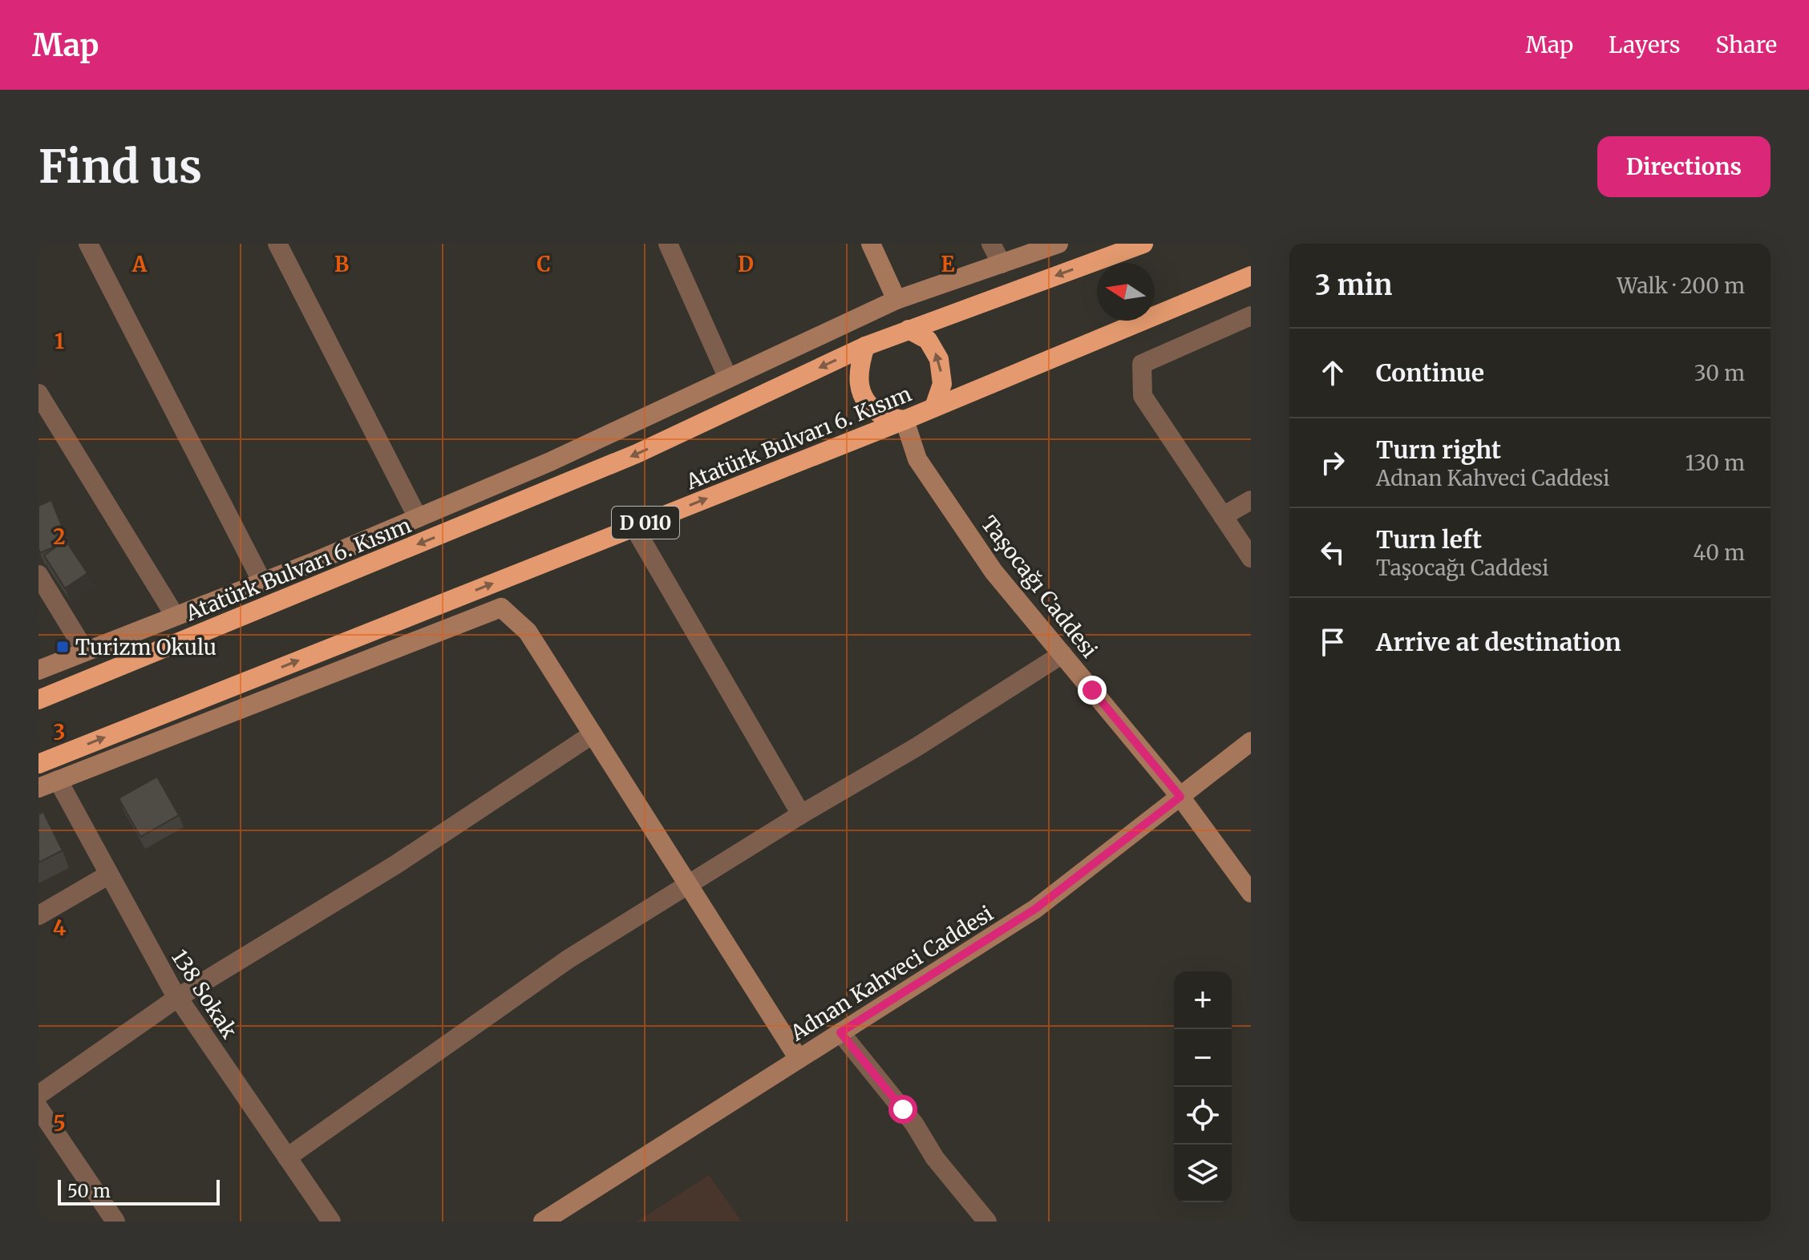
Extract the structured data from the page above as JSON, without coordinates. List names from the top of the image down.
{
  "streets": {
    "highway": ["Atatürk Bulvarı 6. Kısım", "D 010"],
    "street": ["Taşocağı Caddesi", "Adnan Kahveci Caddesi", "138 Sokak"]
  },
  "crossings": [
    ["Atatürk Bulvarı 6. Kısım", "Taşocağı Caddesi"],
    ["Taşocağı Caddesi", "Adnan Kahveci Caddesi"]
  ],
  "places": {
    "transit": ["Turizm Okulu"]
  },
  "scale_bar": "50 m",
  "north": "left",
  "page": {
    "header": "Map",
    "nav": ["Map", "Layers", "Share"],
    "buttons": "Directions",
    "title": "Find us",
    "heading": ["3 min", "Walk · 200 m"],
    "list": [
      ["Continue", "30 m"],
      ["Turn right", "Adnan Kahveci Caddesi", "130 m"],
      ["Turn left", "Taşocağı Caddesi", "40 m"],
      "Arrive at destination"
    ],
    "map_buttons": ["+", "−"],
    "scale": "50 m"
  },
  "grid": {
    "columns": [
      "A",
      "B",
      "C",
      "D",
      "E"
    ],
    "rows": [
      "1",
      "2",
      "3",
      "4",
      "5"
    ]
  }
}
